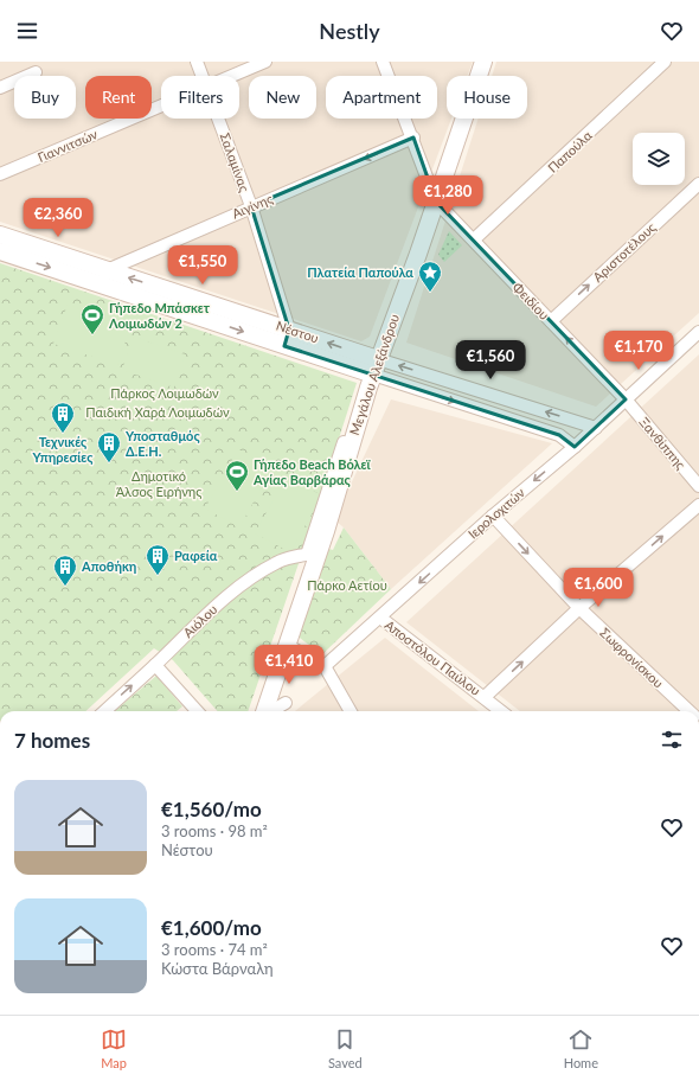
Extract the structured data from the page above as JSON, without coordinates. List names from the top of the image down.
{
  "streets": {
    "street": [
      "Γιαννιτσών",
      "Παπούλα",
      "Σαλαμίνας",
      "Αιγίνης",
      "Αριστοτέλους",
      "Φειδίου",
      "Νέστου",
      "Μεγάλου Αλεξάνδρου",
      "Ξανθίππης",
      "Ιερολοχιτών",
      "Αιόλου",
      "Αποστόλου Παύλου",
      "Σωφρονίσκου"
    ]
  },
  "crossings": [
    ["Παπούλα", "Φειδίου"],
    ["Σαλαμίνας", "Αιγίνης"],
    ["Σαλαμίνας", "Νέστου"],
    ["Αιγίνης", "Νέστου"],
    ["Αριστοτέλους", "Φειδίου"],
    ["Φειδίου", "Μεγάλου Αλεξάνδρου"],
    ["Φειδίου", "Ξανθίππης"],
    ["Φειδίου", "Ιερολοχιτών"],
    ["Νέστου", "Μεγάλου Αλεξάνδρου"],
    ["Νέστου", "Ιερολοχιτών"],
    ["Μεγάλου Αλεξάνδρου", "Αιόλου"],
    ["Ξανθίππης", "Ιερολοχιτών"],
    ["Ιερολοχιτών", "Αποστόλου Παύλου"],
    ["Ιερολοχιτών", "Σωφρονίσκου"]
  ],
  "one_way": [
    "Αιγίνης",
    "Αριστοτέλους",
    "Φειδίου",
    "Ιερολοχιτών",
    "Σωφρονίσκου"
  ],
  "parks": [
    "Πάρκος Λοιμωδών",
    "Παιδική Χαρά Λοιμωδών",
    "Δημοτικό Άλσος Ειρήνης",
    "Πάρκο Αετίου"
  ],
  "places": {
    "place": ["Πλατεία Παπούλα"],
    "sports": ["Γήπεδο Μπάσκετ Λοιμωδών 2", "Γήπεδο Beach Βόλεϊ Αγίας Βαρβάρας"],
    "building": [
      "Τεχνικές Υπηρεσίες",
      "Υποσταθμός Δ.Ε.Η.",
      "Ραφεία",
      "Αποθήκη"
    ]
  },
  "page": {
    "header": "Nestly",
    "chip": [
      "Buy",
      "Rent",
      "Filters",
      "New",
      "Apartment",
      "House"
    ],
    "price": [
      "€1,280",
      "€2,360",
      "€1,550",
      "€1,170",
      "€1,560",
      "€1,600",
      "€1,410"
    ],
    "heading": "7 homes",
    "list": [
      {
        "name": "€1,560/mo",
        "note": "3 rooms · 98 m² · Νέστου"
      },
      {
        "name": "€1,600/mo",
        "note": "3 rooms · 74 m² · Κώστα Βάρναλη"
      }
    ],
    "tabs": ["Map", "Saved", "Home"]
  }
}
